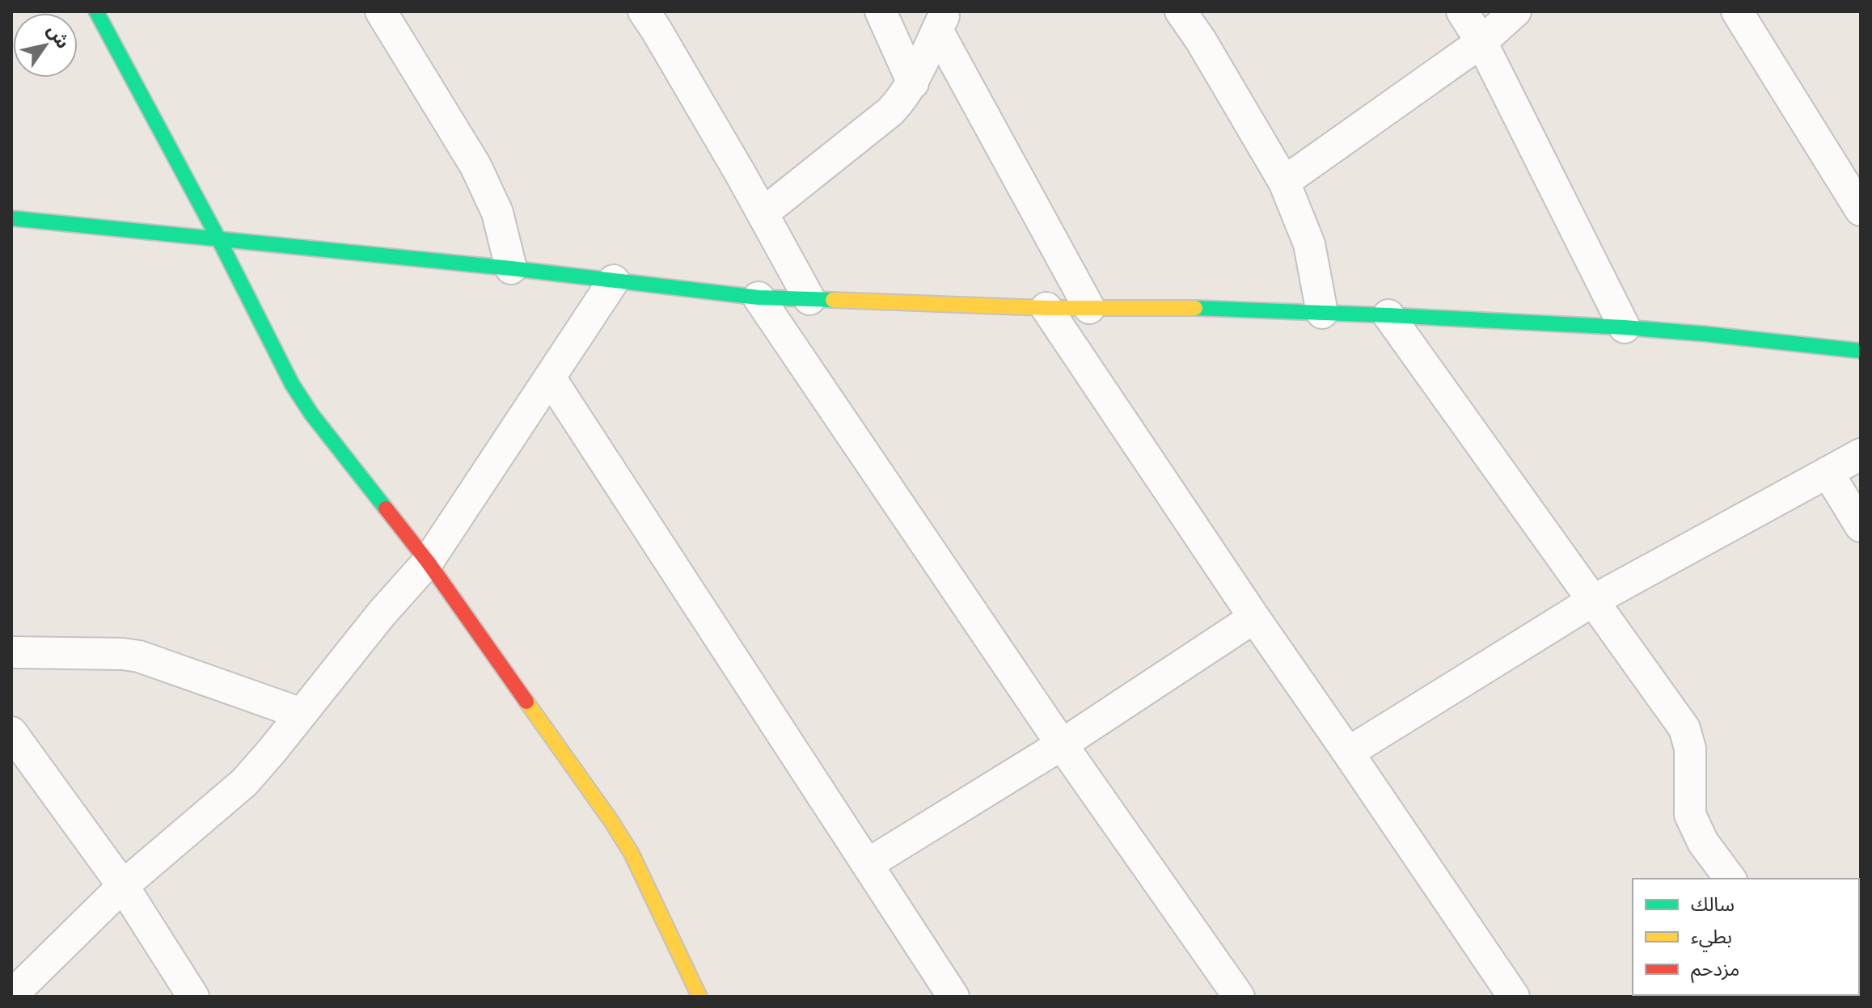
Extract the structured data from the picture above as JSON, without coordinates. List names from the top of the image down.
{
  "legend": ["سالك", "بطيء", "مزدحم"],
  "north": "top right"
}
